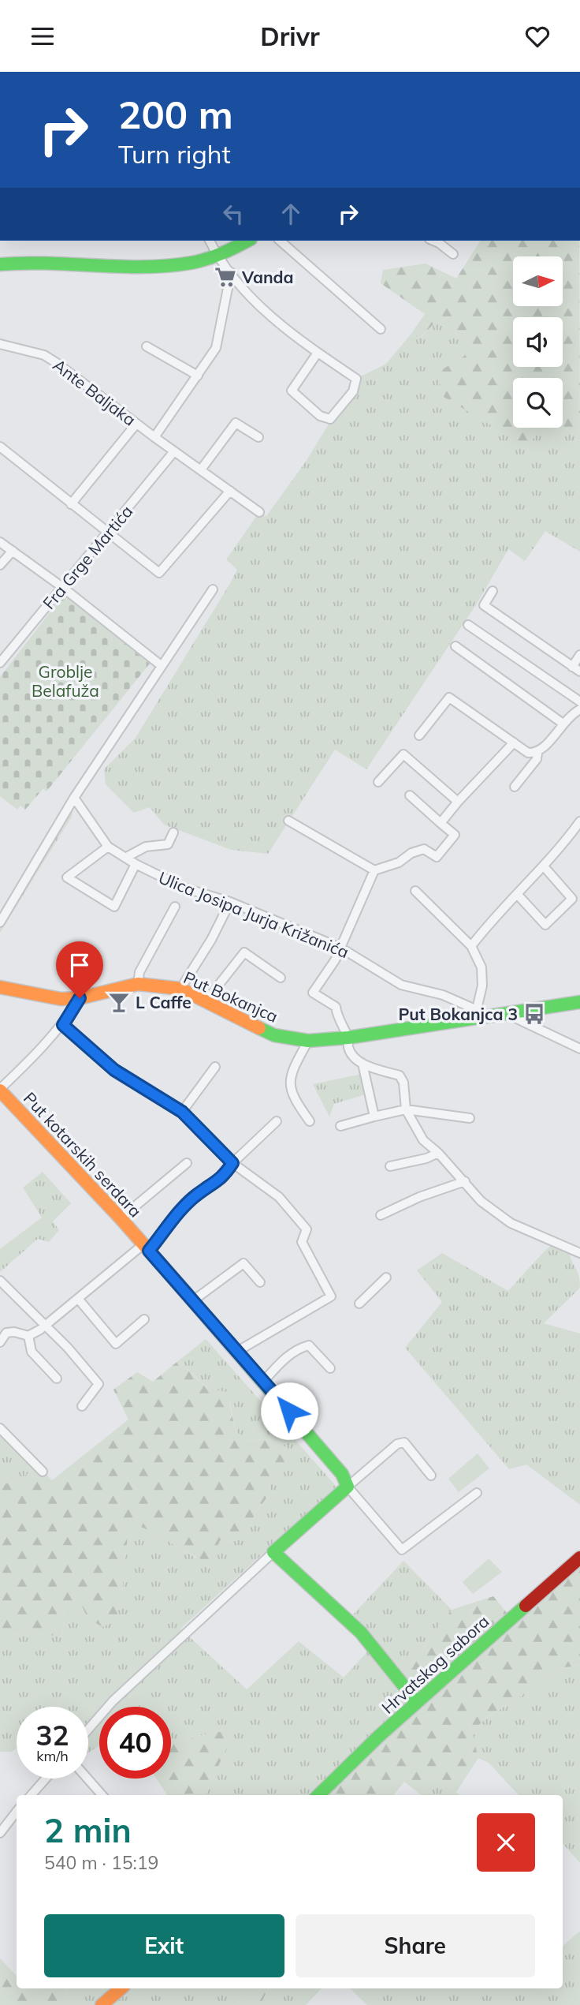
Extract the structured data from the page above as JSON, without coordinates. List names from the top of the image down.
{
  "streets": {
    "main road": ["Put Bokanjca", "Put kotarskih serdara", "Hrvatskog sabora"],
    "street": ["Ante Baljaka", "Fra Grge Martića", "Ulica Josipa Jurja Križanića"]
  },
  "crossings": [
    ["Ante Baljaka", "Fra Grge Martića"],
    ["Ulica Josipa Jurja Križanića", "Put Bokanjca"]
  ],
  "parks": ["Groblje Belafuža"],
  "places": {
    "supermarket": ["Vanda"],
    "bar": ["L Caffe"],
    "bus stop": ["Put Bokanjca 3"]
  },
  "north": "right",
  "page": {
    "header": "Drivr",
    "turn": ["200 m", "Turn right"],
    "speed": "32 km/h",
    "limit": "40",
    "heading": ["2 min", "540 m · 15:19"],
    "buttons": ["Exit", "Share"]
  }
}
